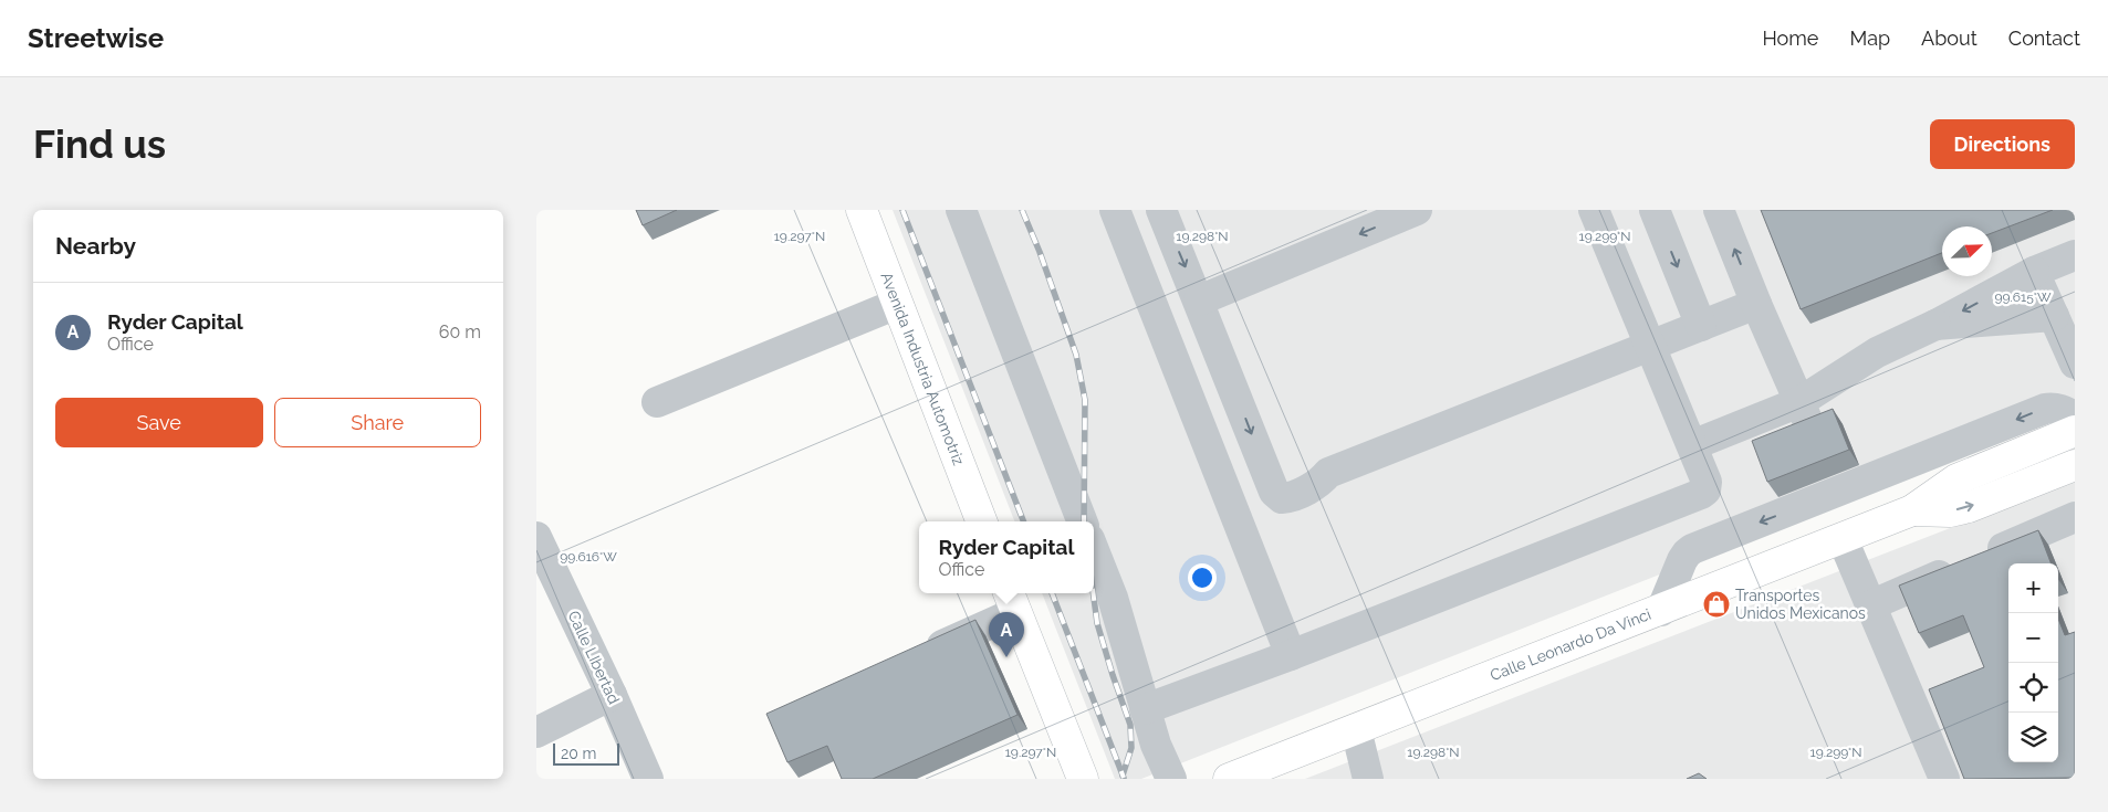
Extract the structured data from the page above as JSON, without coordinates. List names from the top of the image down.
{
  "streets": {
    "main road": ["Avenida Industria Automotriz", "Calle Leonardo Da Vinci"],
    "street": ["Calle LIbertad"]
  },
  "places": {
    "shop": ["Transportes Unidos Mexicanos"]
  },
  "scale_bar": "20 m",
  "north": "top right",
  "page": {
    "header": "Streetwise",
    "nav": [
      "Home",
      "Map",
      "About",
      "Contact"
    ],
    "buttons": [
      "Directions",
      ["Save", "Share"]
    ],
    "title": "Find us",
    "heading": "Nearby",
    "list": [
      {
        "mark": "A",
        "name": "Ryder Capital",
        "note": "Office",
        "value": "60 m"
      }
    ],
    "popup": ["Ryder Capital", "Office"],
    "map_buttons": ["+", "−"],
    "pins": "A",
    "scale": "20 m"
  },
  "coordinates": [
    "19.297°N",
    "19.298°N",
    "19.299°N",
    "99.615°W",
    "99.616°W"
  ]
}
